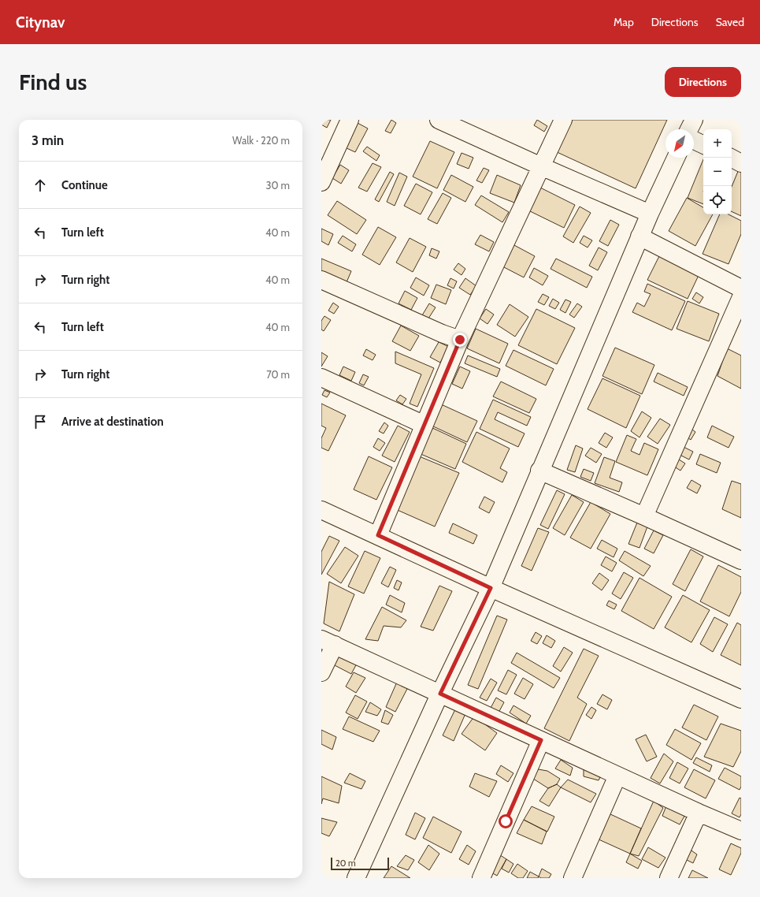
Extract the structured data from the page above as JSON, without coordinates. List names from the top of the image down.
{
  "scale_bar": "20 m",
  "north": "bottom left",
  "page": {
    "header": "Citynav",
    "nav": ["Map", "Directions", "Saved"],
    "buttons": "Directions",
    "title": "Find us",
    "heading": ["3 min", "Walk · 220 m"],
    "map_buttons": ["+", "−"],
    "list": [
      ["Continue", "30 m"],
      ["Turn left", "40 m"],
      ["Turn right", "40 m"],
      ["Turn left", "40 m"],
      ["Turn right", "70 m"],
      "Arrive at destination"
    ],
    "scale": "20 m"
  }
}
